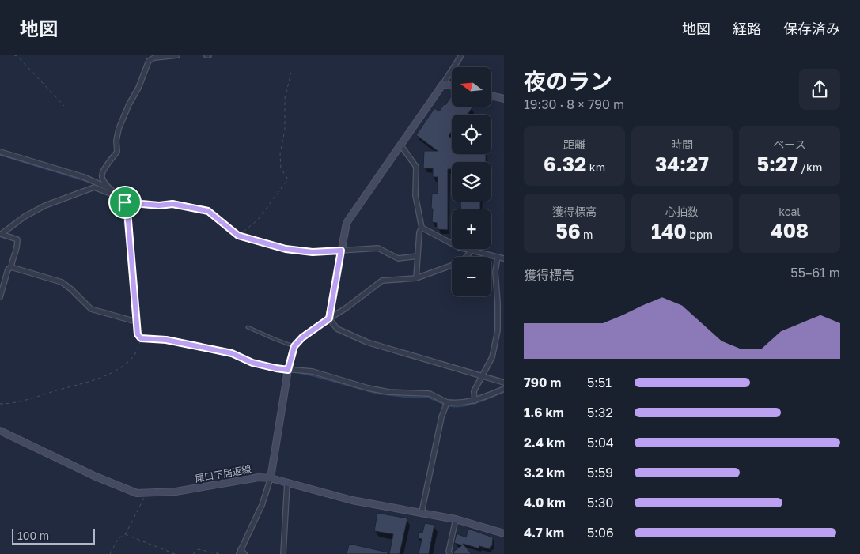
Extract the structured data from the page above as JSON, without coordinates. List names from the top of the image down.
{
  "streets": {
    "main road": ["犀口下居返線"]
  },
  "scale_bar": "100 m",
  "north": "left",
  "page": {
    "header": "地図",
    "nav": ["地図", "経路", "保存済み"],
    "heading": ["夜のラン", "19:30 · 8 × 790 m"],
    "map_buttons": ["+", "−"],
    "stats": [
      ["距離", "6.32 km"],
      ["時間", "34:27"],
      ["ペース", "5:27 /km"],
      ["獲得標高", "56 m"],
      ["心拍数", "140 bpm"],
      ["kcal", "408"]
    ],
    "chart": ["獲得標高", "55–61 m"],
    "list": [
      {
        "name": "790 m",
        "note": "5:51"
      },
      {
        "name": "1.6 km",
        "note": "5:32"
      },
      {
        "name": "2.4 km",
        "note": "5:04"
      },
      {
        "name": "3.2 km",
        "note": "5:59"
      },
      {
        "name": "4.0 km",
        "note": "5:30"
      },
      {
        "name": "4.7 km",
        "note": "5:06"
      }
    ],
    "scale": "100 m"
  }
}
